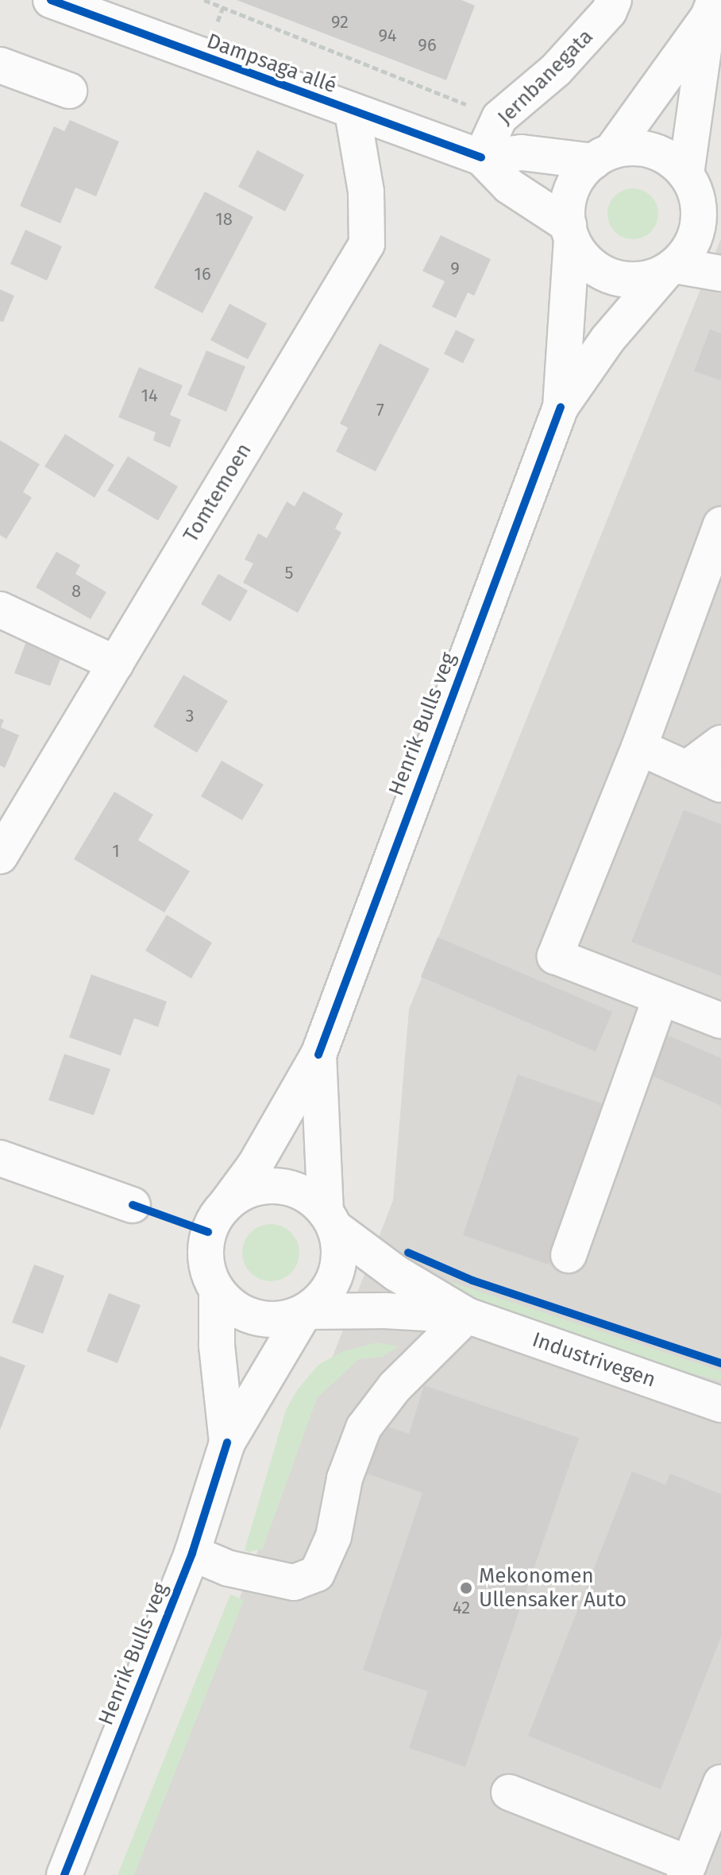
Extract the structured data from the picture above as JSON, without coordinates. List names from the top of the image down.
{
  "streets": {
    "street": [
      "Dampsaga allé",
      "Jernbanegata",
      "Tomtemoen",
      "Henrik Bulls veg",
      "Industrivegen"
    ]
  },
  "crossings": [
    ["Dampsaga allé", "Jernbanegata"],
    ["Dampsaga allé", "Tomtemoen"],
    ["Dampsaga allé", "Henrik Bulls veg"],
    ["Henrik Bulls veg", "Industrivegen"]
  ],
  "places": ["Mekonomen Ullensaker Auto"],
  "house_numbers": [
    "92",
    "94",
    "96",
    "18",
    "9",
    "16",
    "14",
    "7",
    "5",
    "8",
    "3",
    "1",
    "42"
  ]
}
